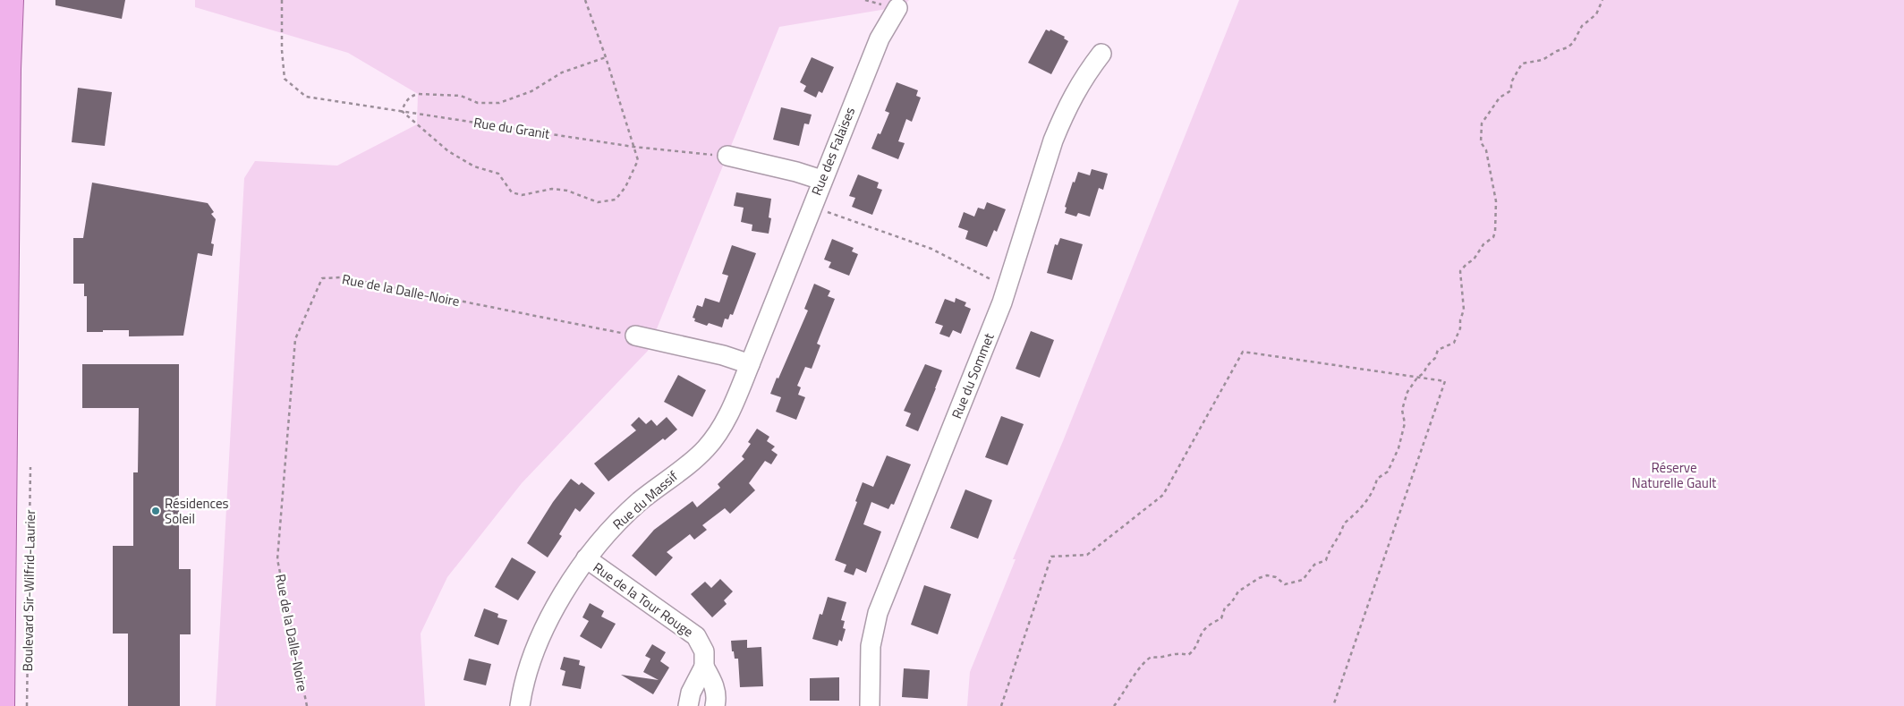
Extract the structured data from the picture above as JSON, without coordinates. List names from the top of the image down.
{
  "streets": {
    "main road": ["Boulevard Sir-Wilfrid-Laurier"],
    "street": [
      "Rue des Falaises",
      "Rue du Sommet",
      "Rue du Massif",
      "Rue de la Tour Rouge"
    ],
    "path": ["Rue du Granit", "Rue de la Dalle-Noire"]
  },
  "crossings": [
    ["Rue des Falaises", "Rue du Massif"],
    ["Rue du Massif", "Rue de la Tour Rouge"]
  ],
  "parks": ["Réserve Naturelle Gault"],
  "places": ["Résidences Soleil"]
}
